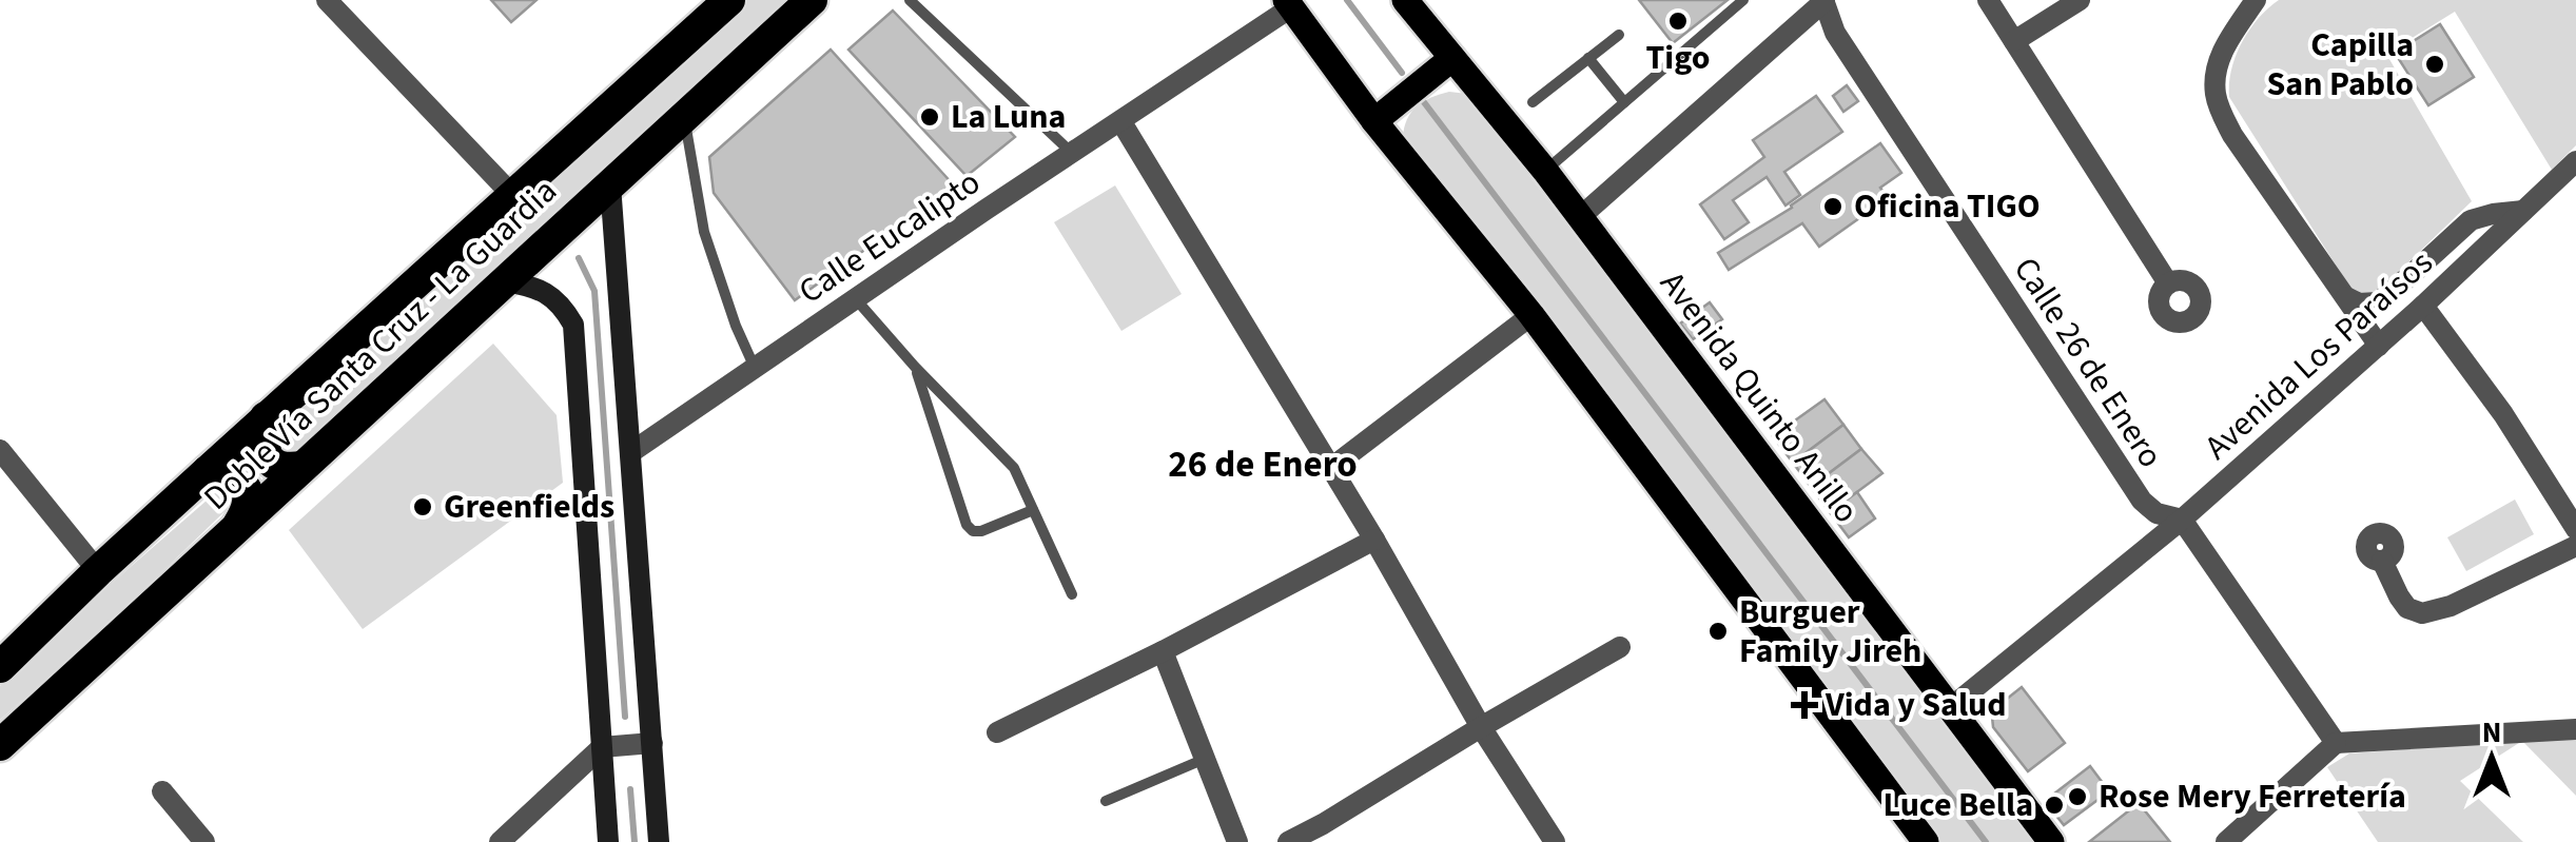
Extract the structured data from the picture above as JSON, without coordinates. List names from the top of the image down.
{
  "streets": {
    "highway": ["Doble Vía Santa Cruz - La Guardia"],
    "main road": ["Avenida Quinto Anillo"],
    "street": ["Calle Eucalipto", "Avenida Los Paraísos", "Calle 26 de Enero"]
  },
  "crossings": [
    ["Avenida Los Paraísos", "Calle 26 de Enero"],
    ["Avenida Los Paraísos", "Avenida Quinto Anillo"]
  ],
  "districts": ["26 de Enero"],
  "places": {
    "other": [
      "Tigo",
      "Capilla San Pablo",
      "La Luna",
      "Oficina TIGO",
      "Greenfields",
      "Burguer Family Jireh",
      "Rose Mery Ferretería",
      "Luce Bella"
    ],
    "health": ["Vida y Salud"]
  },
  "north": "top"
}
